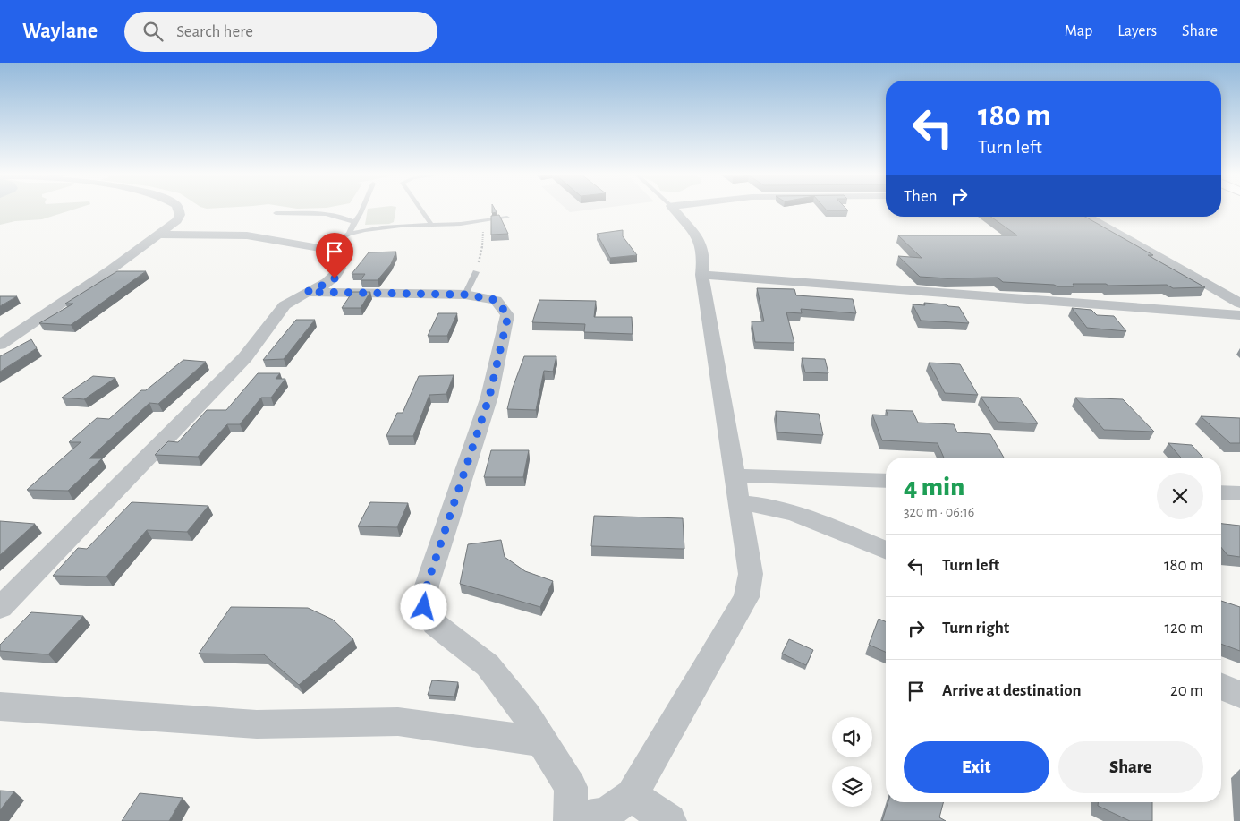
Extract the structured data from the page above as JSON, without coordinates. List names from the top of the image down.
{
  "page": {
    "header": "Waylane",
    "search": "Search here",
    "nav": ["Map", "Layers", "Share"],
    "turn": ["180 m", "Turn left"],
    "then": "Then",
    "heading": ["4 min", "320 m · 06:16"],
    "list": [
      {
        "name": "Turn left",
        "value": "180 m"
      },
      {
        "name": "Turn right",
        "value": "120 m"
      },
      {
        "name": "Arrive at destination",
        "value": "20 m"
      }
    ],
    "buttons": ["Exit", "Share"]
  }
}
